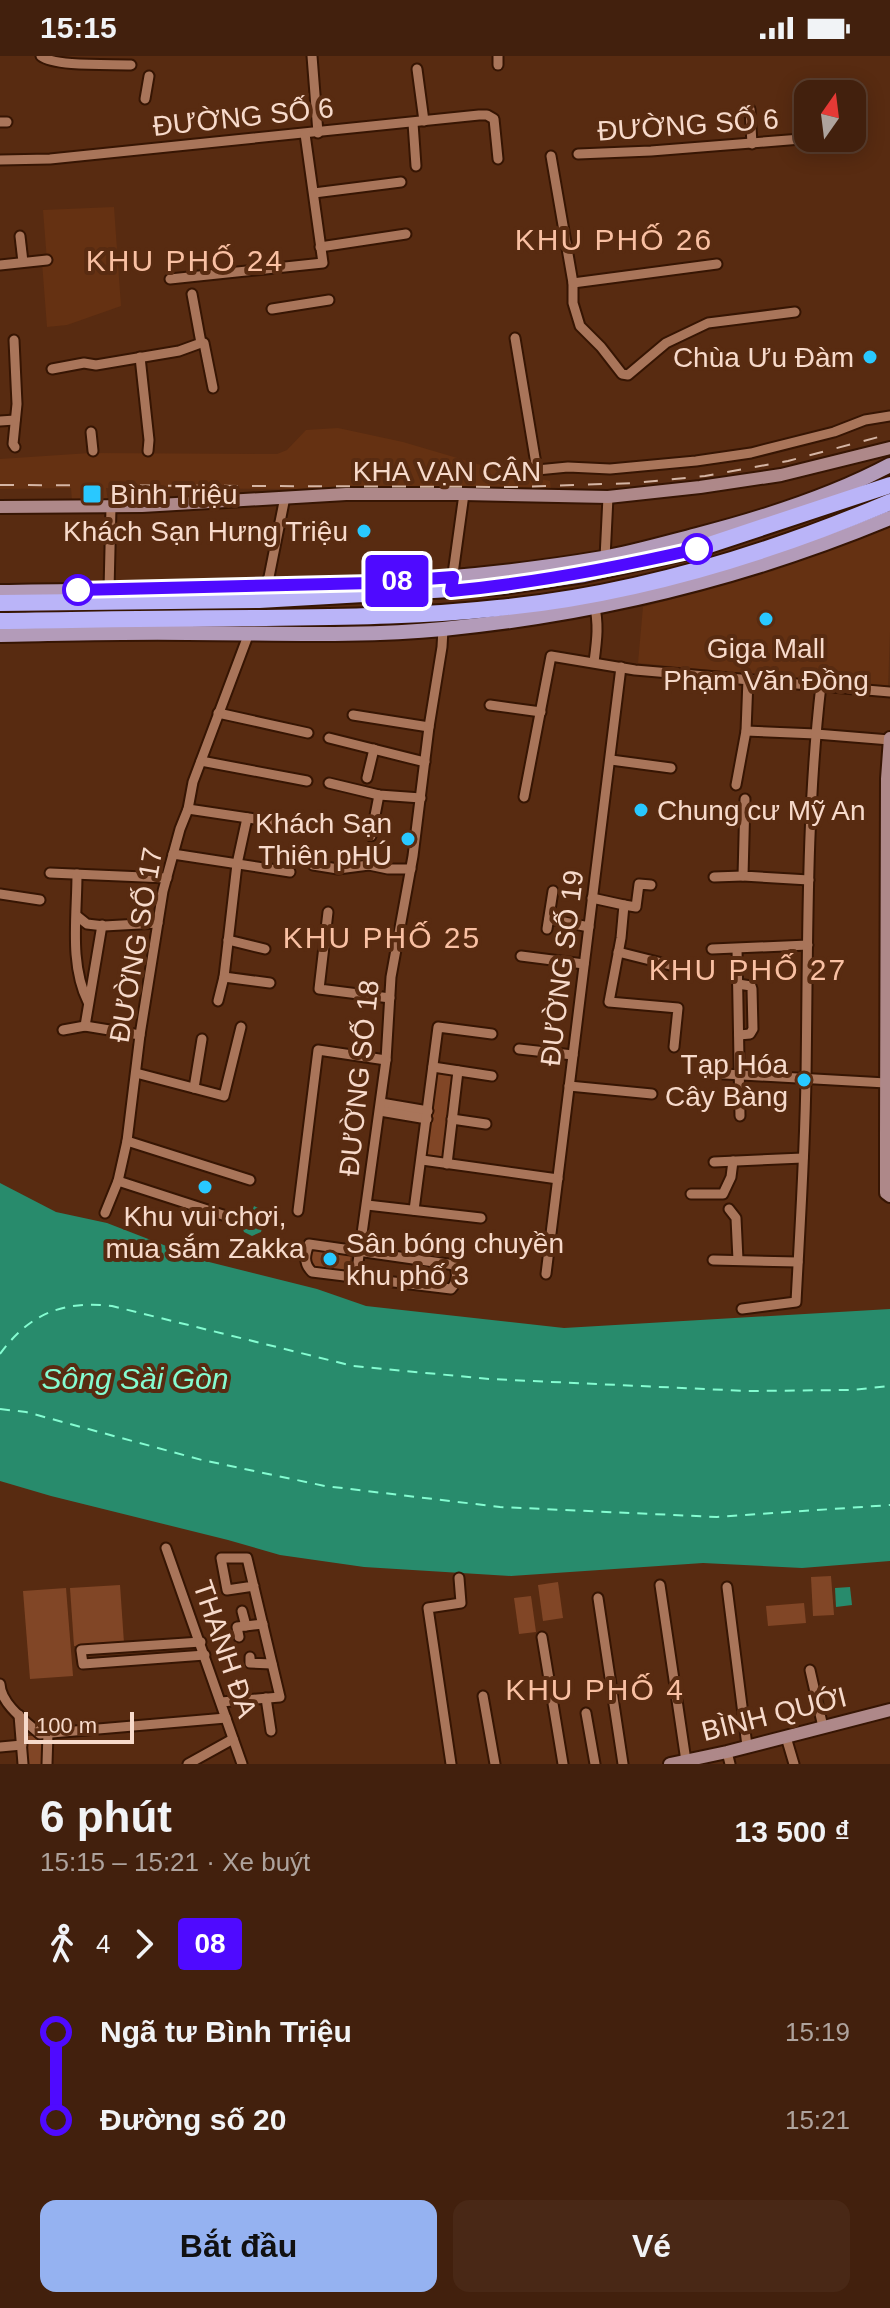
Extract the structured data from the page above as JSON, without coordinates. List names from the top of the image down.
{
  "streets": {
    "street": [
      "ĐƯỜNG SỐ 6",
      "KHA VẠN CÂN",
      "ĐƯỜNG SỐ 17",
      "ĐƯỜNG SỐ 19",
      "ĐƯỜNG SỐ 18",
      "THANH ĐA",
      "BÌNH QUỚI"
    ]
  },
  "districts": [
    "KHU PHỐ 26",
    "KHU PHỐ 24",
    "KHU PHỐ 25",
    "KHU PHỐ 27",
    "KHU PHỐ 4"
  ],
  "water": ["Sông Sài Gòn"],
  "places": {
    "other": [
      "Chùa Ưu Đàm",
      "Khách Sạn Hưng Triệu",
      "Giga Mall Phạm Văn Đồng",
      "Chung cư Mỹ An",
      "Khách Sạn Thiên pHÚ",
      "Tạp Hóa Cây Bàng",
      "Khu vui chơi, mua sắm Zakka",
      "Sân bóng chuyền khu phố 3"
    ],
    "transit": ["Bình Triệu"]
  },
  "lines": ["bus line 08"],
  "scale_bar": "100 m",
  "north": "top",
  "page": {
    "status": "15:15",
    "on_map": "08",
    "scale": "100 m",
    "heading": ["6 phút", "15:15 – 15:21 · Xe buýt", "13 500 ₫"],
    "legs": ["4", "08"],
    "list": [
      {
        "name": "Ngã tư Bình Triệu",
        "value": "15:19"
      },
      {
        "name": "Đường số 20",
        "value": "15:21"
      }
    ],
    "buttons": ["Bắt đầu", "Vé"]
  }
}
